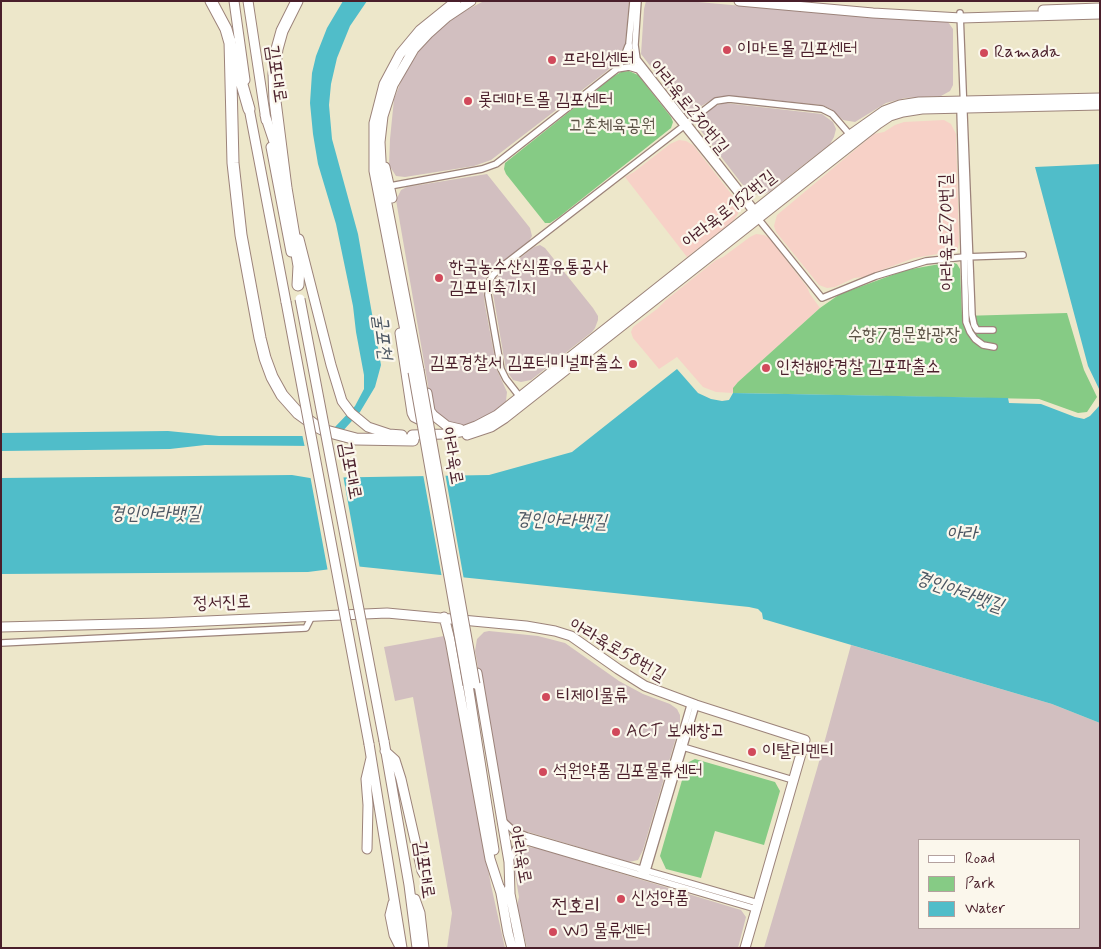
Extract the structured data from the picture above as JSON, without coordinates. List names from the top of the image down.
{
  "streets": {
    "street": [
      "김포대로",
      "아라육로230번길",
      "아라육로152번길",
      "아라육로270번길",
      "아라육로",
      "정서진로",
      "아라육로58번길"
    ]
  },
  "crossings": [
    ["아라육로230번길", "아라육로152번길"],
    ["아라육로230번길", "아라육로270번길"],
    ["아라육로152번길", "아라육로270번길"],
    ["정서진로", "아라육로58번길"]
  ],
  "districts": ["전호리"],
  "water": ["굴포천", "경인아라뱃길", "아라"],
  "parks": ["고촌체육공원", "수향7경문화광장"],
  "places": [
    "이마트몰 김포센터",
    "Ramada",
    "프라임센터",
    "롯데마트몰 김포센터",
    "한국농수산식품유통공사 김포비축기지",
    "김포경찰서 김포터미널파출소",
    "인천해양경찰 김포파출소",
    "티제이물류",
    "ACT 보세창고",
    "이탈리멘티",
    "석원약품 김포물류센터",
    "신성약품",
    "WJ 물류센터"
  ],
  "legend": ["Road", "Park", "Water"]
}
